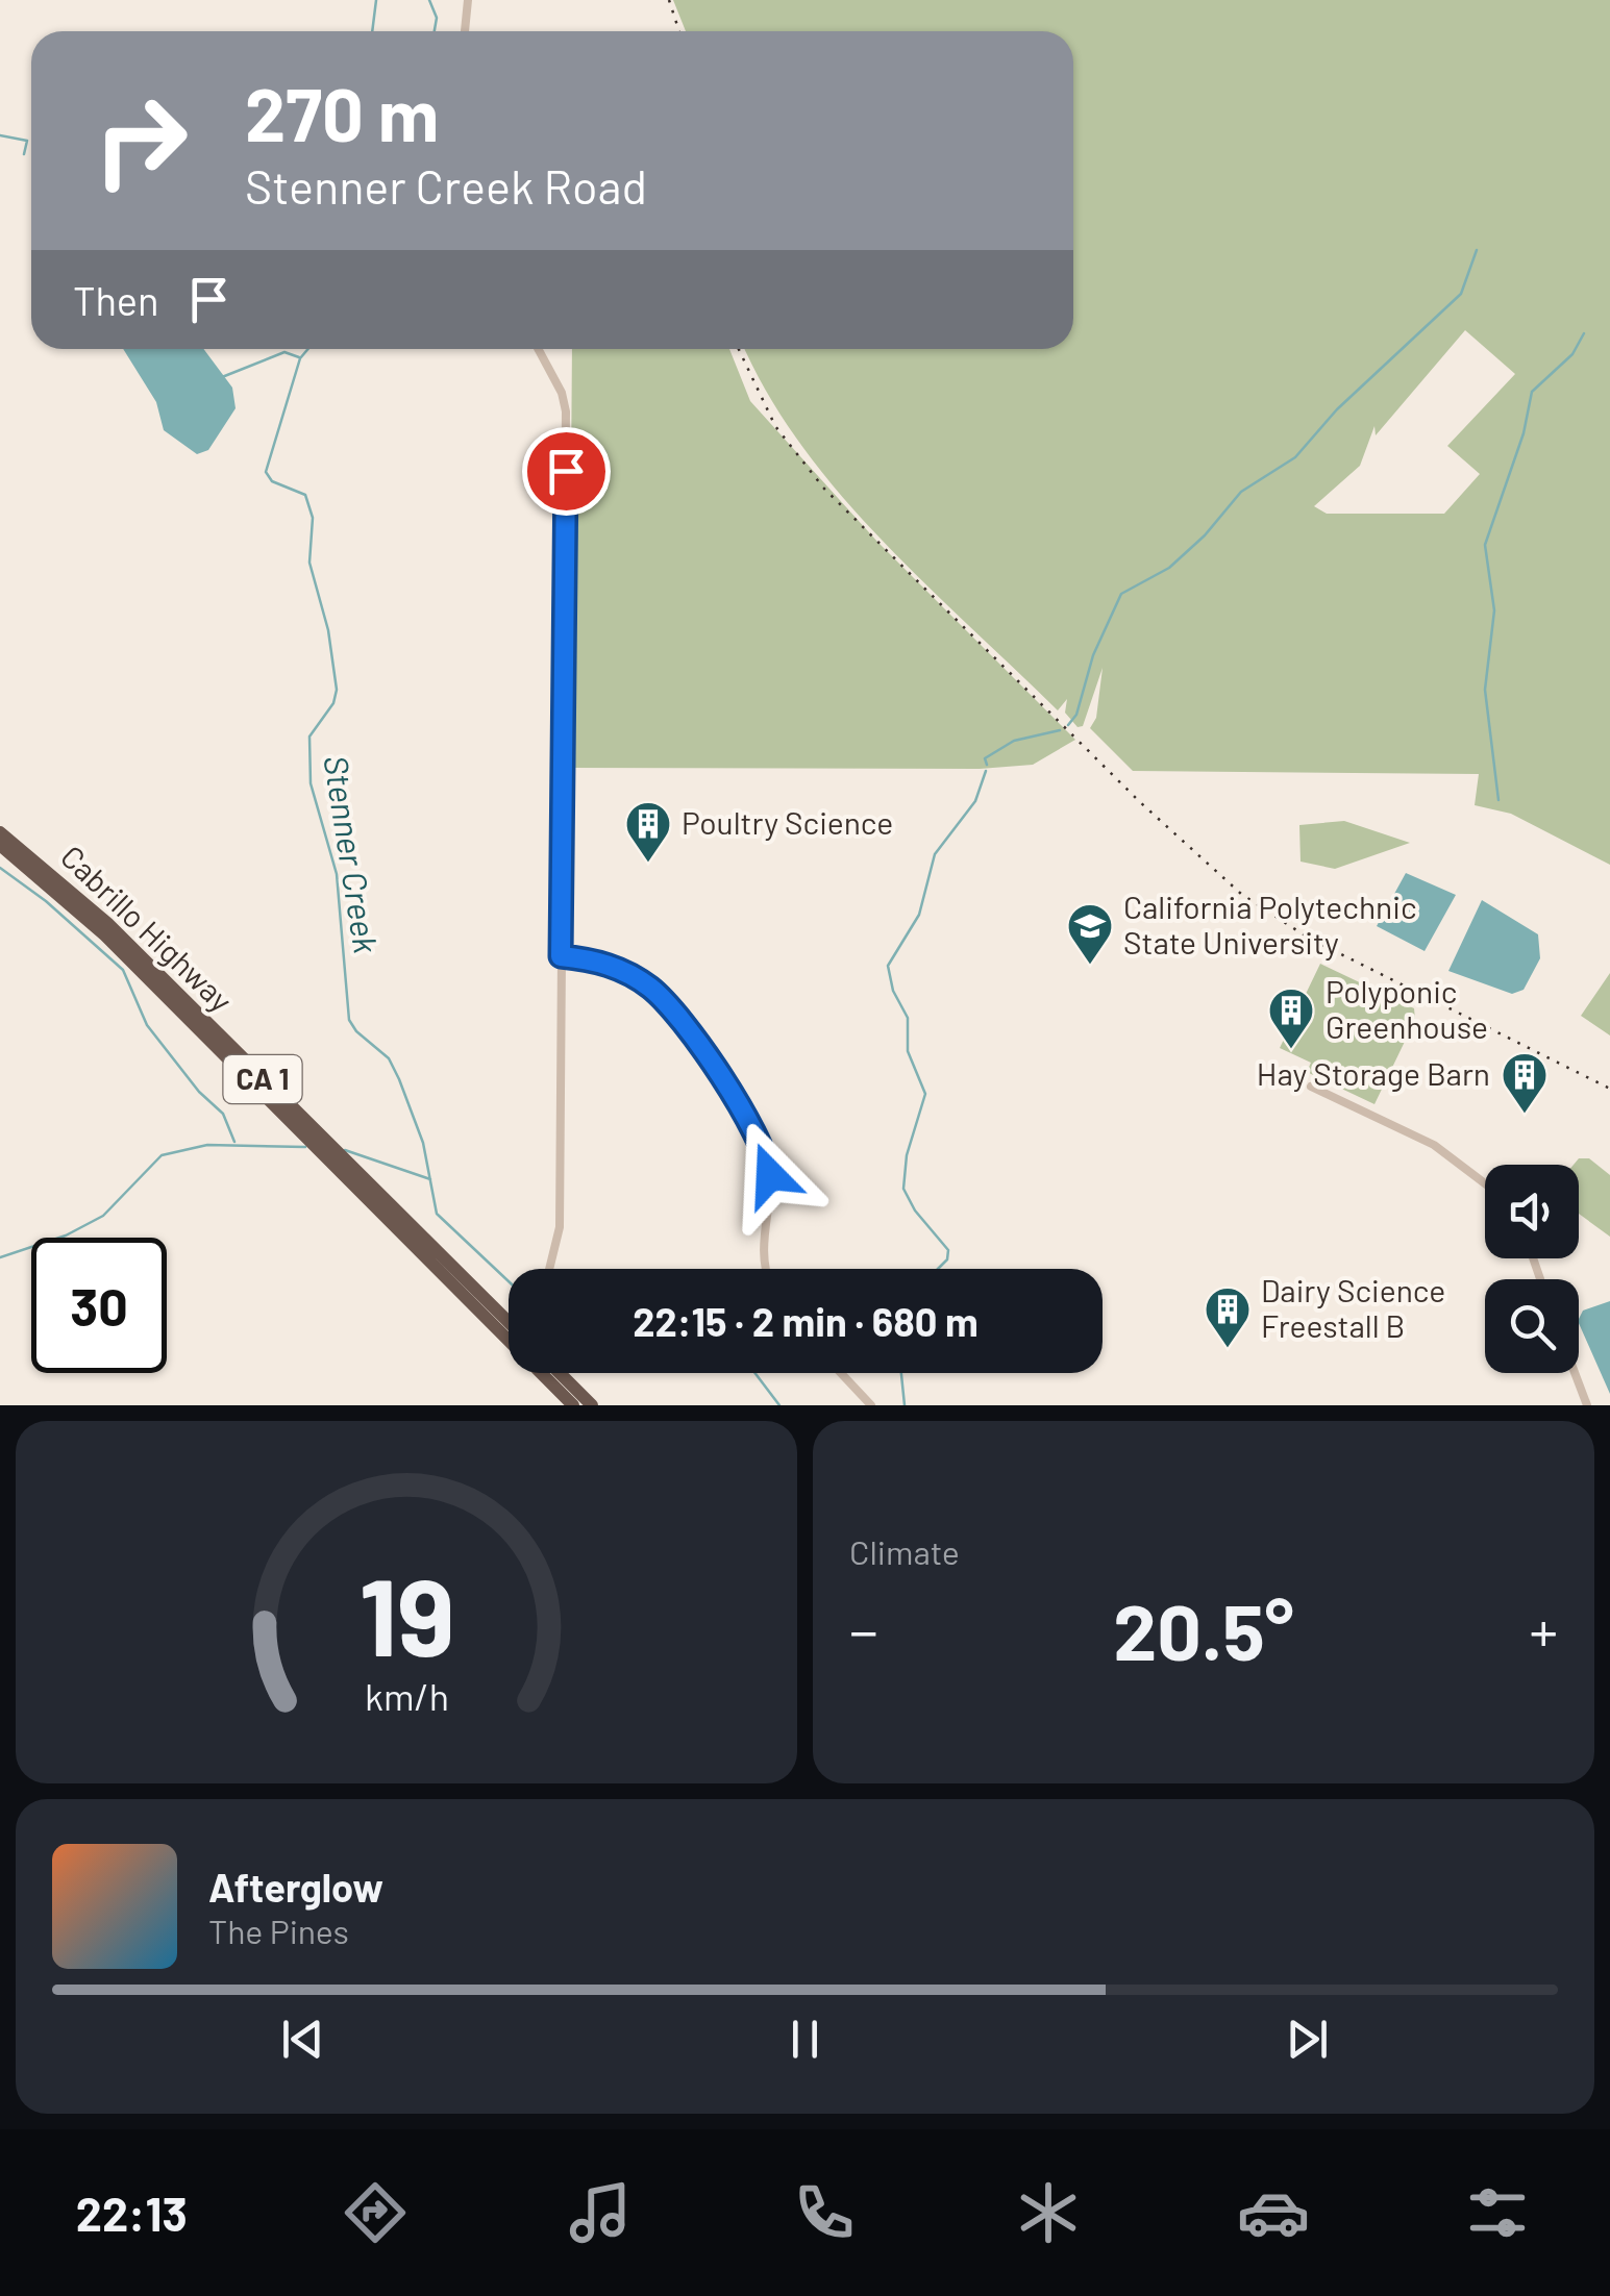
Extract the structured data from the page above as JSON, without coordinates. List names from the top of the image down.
{
  "streets": {
    "highway": ["Cabrillo Highway", "CA 1"]
  },
  "water": ["Stenner Creek"],
  "places": {
    "building": [
      "Poultry Science",
      "Polyponic Greenhouse",
      "Hay Storage Barn",
      "Dairy Science Freestall B"
    ],
    "school or university": ["California Polytechnic State University"]
  },
  "page": {
    "turn": ["270 m", "Stenner Creek Road"],
    "then": "Then",
    "limit": "30",
    "trip": "22:15 · 2 min · 680 m",
    "tile": "Climate",
    "heat": ["−", "20.5°", "+"],
    "song": ["Afterglow", "The Pines"],
    "tabs": "22:13",
    "gauge": ["19", "km/h"]
  }
}
